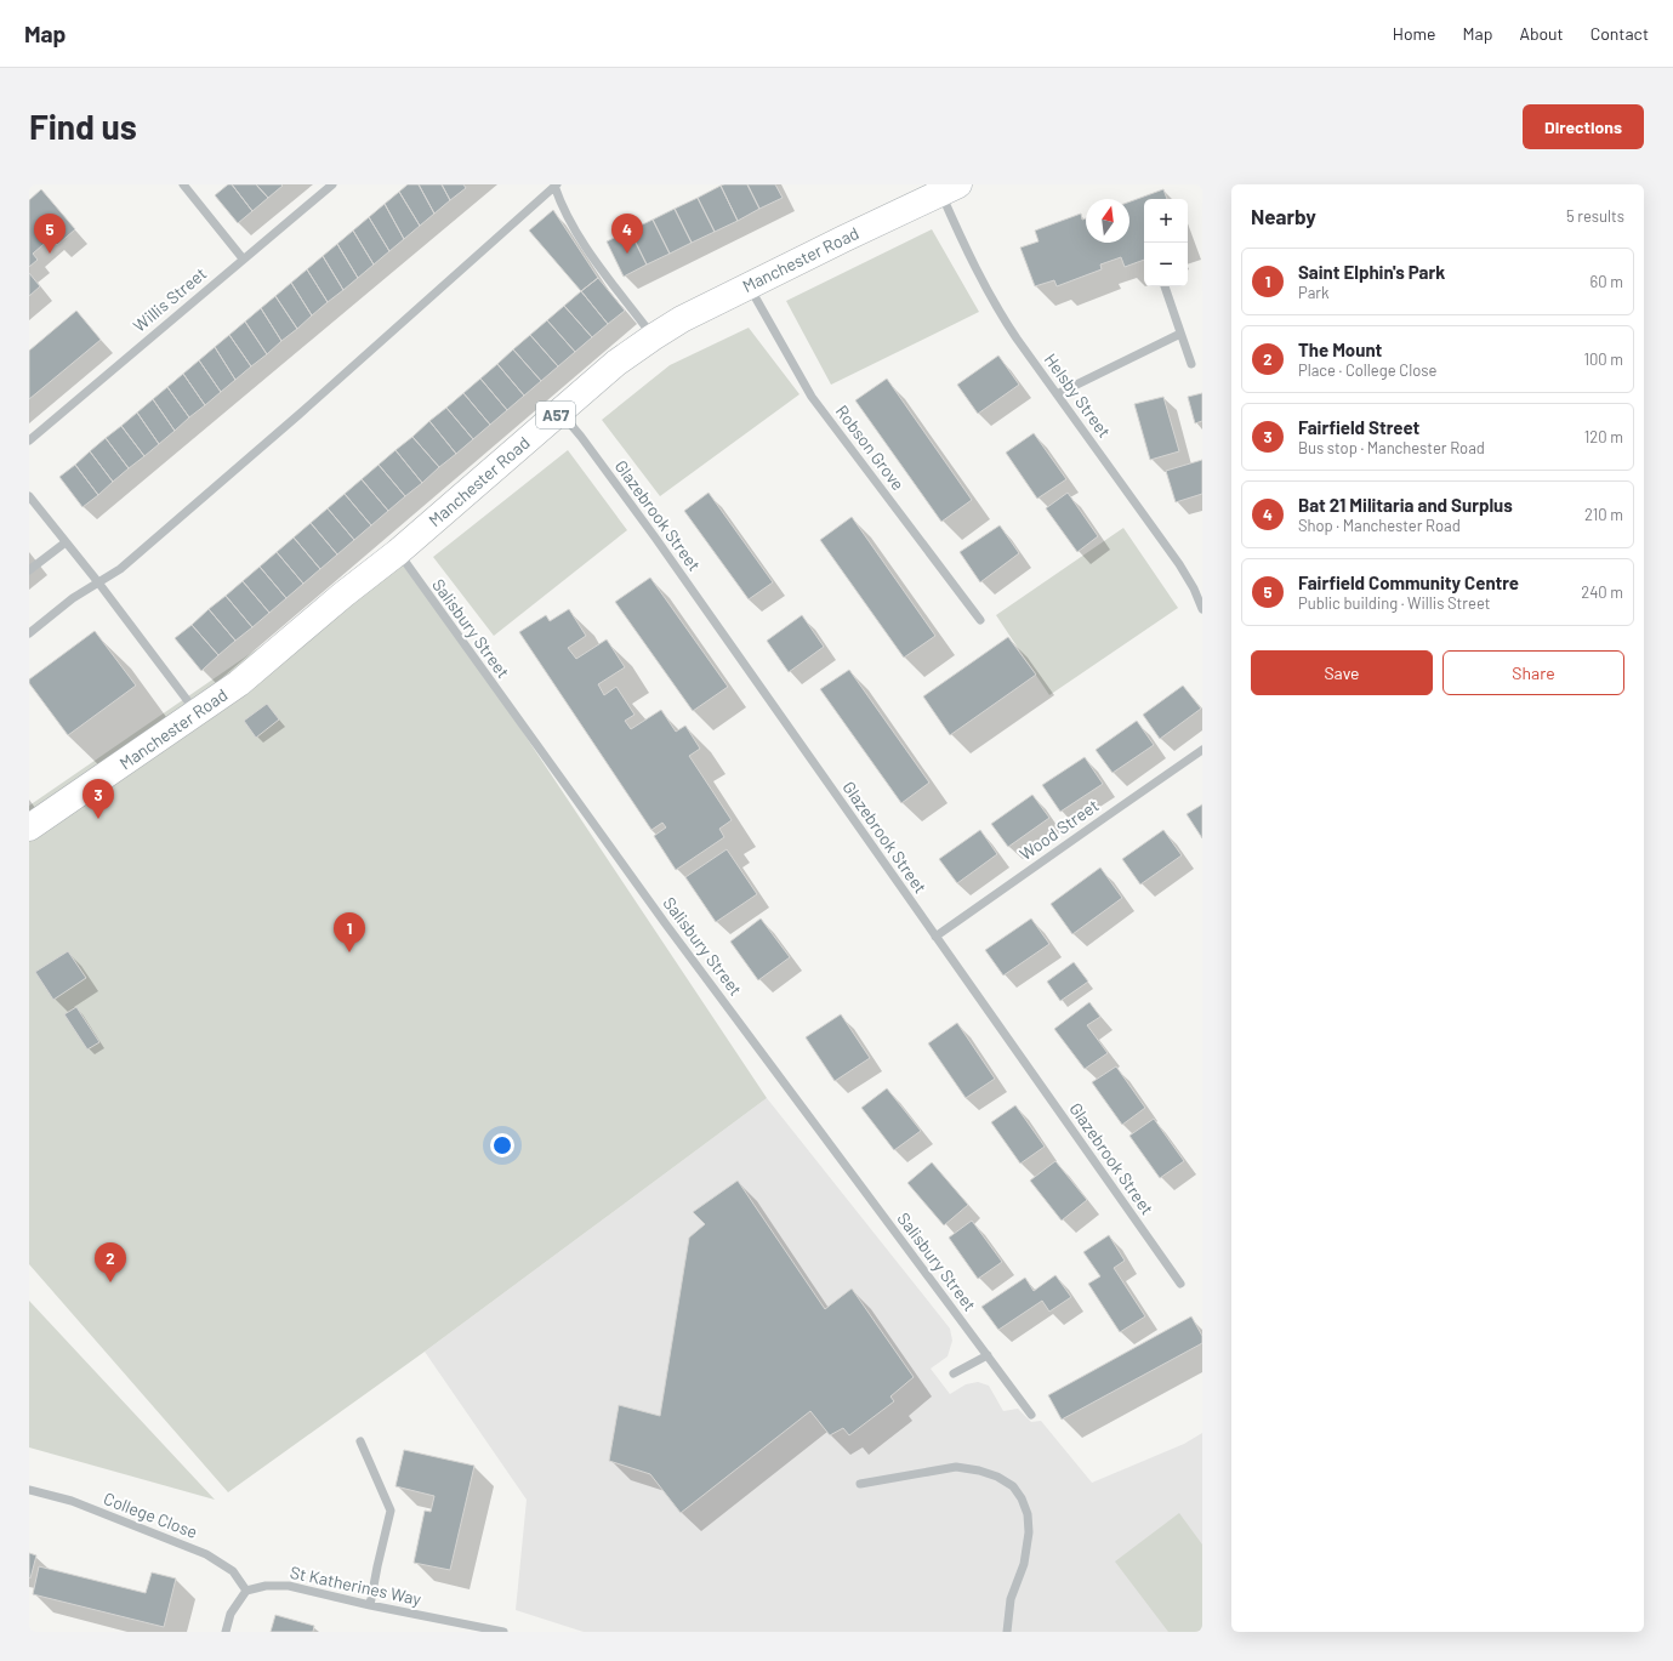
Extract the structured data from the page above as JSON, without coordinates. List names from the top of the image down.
{
  "streets": {
    "main road": ["Manchester Road", "A57"],
    "street": [
      "Willis Street",
      "Helsby Street",
      "Robson Grove",
      "Glazebrook Street",
      "Salisbury Street",
      "Wood Street",
      "College Close",
      "St Katherines Way"
    ]
  },
  "crossings": [
    ["Manchester Road", "Helsby Street"],
    ["Manchester Road", "Robson Grove"],
    ["Manchester Road", "Glazebrook Street"],
    ["Manchester Road", "Salisbury Street"],
    ["Glazebrook Street", "Wood Street"],
    ["College Close", "St Katherines Way"]
  ],
  "north": "top",
  "page": {
    "header": "Map",
    "nav": [
      "Home",
      "Map",
      "About",
      "Contact"
    ],
    "buttons": [
      "Directions",
      ["Save", "Share"]
    ],
    "title": "Find us",
    "heading": ["Nearby", "5 results"],
    "map_buttons": ["+", "−"],
    "pins": [
      "4",
      "5",
      "3",
      "1",
      "2"
    ],
    "list": [
      {
        "mark": "1",
        "name": "Saint Elphin's Park",
        "note": "Park",
        "value": "60 m"
      },
      {
        "mark": "2",
        "name": "The Mount",
        "note": "Place · College Close",
        "value": "100 m"
      },
      {
        "mark": "3",
        "name": "Fairfield Street",
        "note": "Bus stop · Manchester Road",
        "value": "120 m"
      },
      {
        "mark": "4",
        "name": "Bat 21 Militaria and Surplus",
        "note": "Shop · Manchester Road",
        "value": "210 m"
      },
      {
        "mark": "5",
        "name": "Fairfield Community Centre",
        "note": "Public building · Willis Street",
        "value": "240 m"
      }
    ]
  }
}
